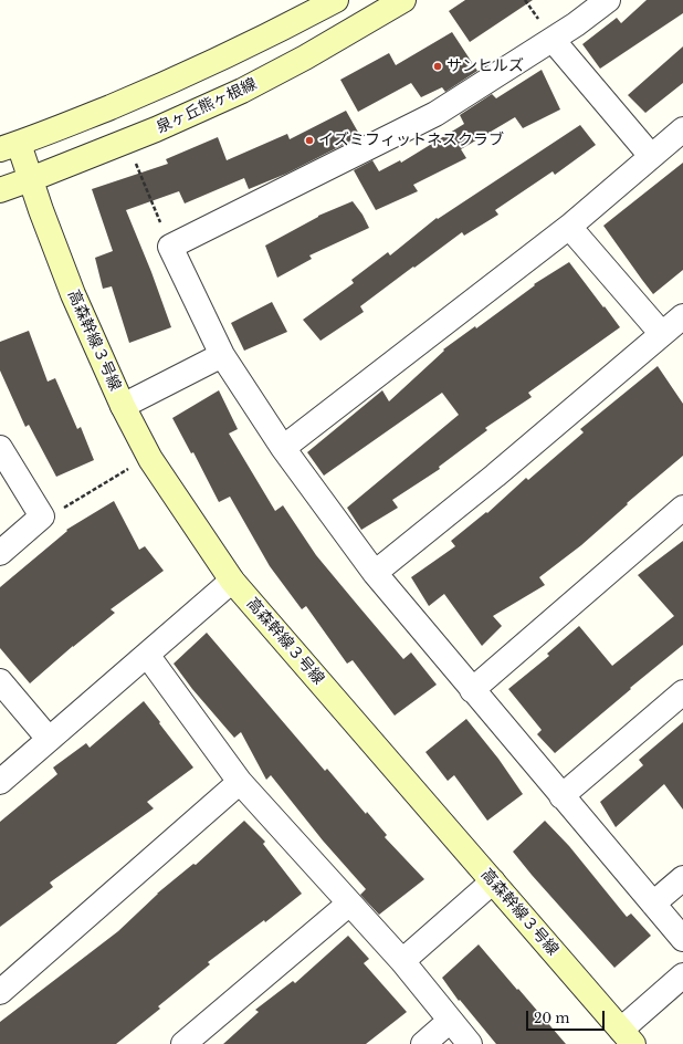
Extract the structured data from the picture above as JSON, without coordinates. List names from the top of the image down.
{
  "streets": {
    "street": ["泉ヶ丘熊ヶ根線", "高森幹線３号線"]
  },
  "crossings": [
    ["泉ヶ丘熊ヶ根線", "高森幹線３号線"]
  ],
  "places": ["サンヒルズ", "イズミフィットネスクラブ"],
  "scale_bar": "20 m"
}
